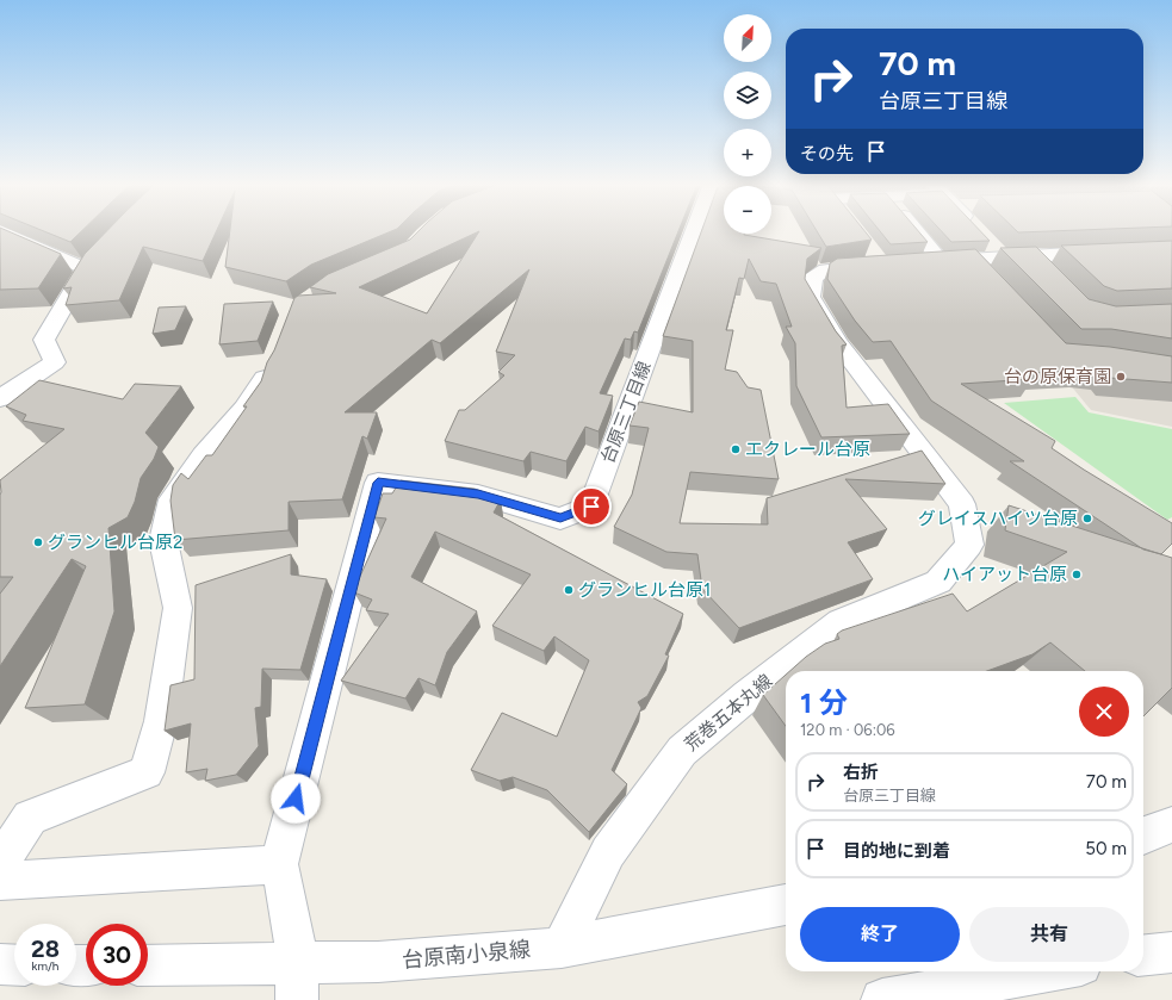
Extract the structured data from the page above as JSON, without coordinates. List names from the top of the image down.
{
  "streets": {
    "street": ["台原三丁目線", "荒巻五本丸線", "台原南小泉線"]
  },
  "crossings": [
    ["台原三丁目線", "台原南小泉線"],
    ["荒巻五本丸線", "台原南小泉線"]
  ],
  "places": [
    "台の原保育園",
    "エクレール台原",
    "グレイスハイツ台原",
    "グランヒル台原2",
    "ハイアット台原",
    "グランヒル台原1"
  ],
  "north": "top right",
  "page": {
    "map_buttons": ["+", "−"],
    "turn": ["70 m", "台原三丁目線"],
    "then": "その先",
    "heading": ["1 分", "120 m · 06:06"],
    "list": [
      {
        "name": "右折",
        "note": "台原三丁目線",
        "value": "70 m"
      },
      {
        "name": "目的地に到着",
        "value": "50 m"
      }
    ],
    "buttons": ["終了", "共有"],
    "speed": "28 km/h",
    "limit": "30"
  }
}
